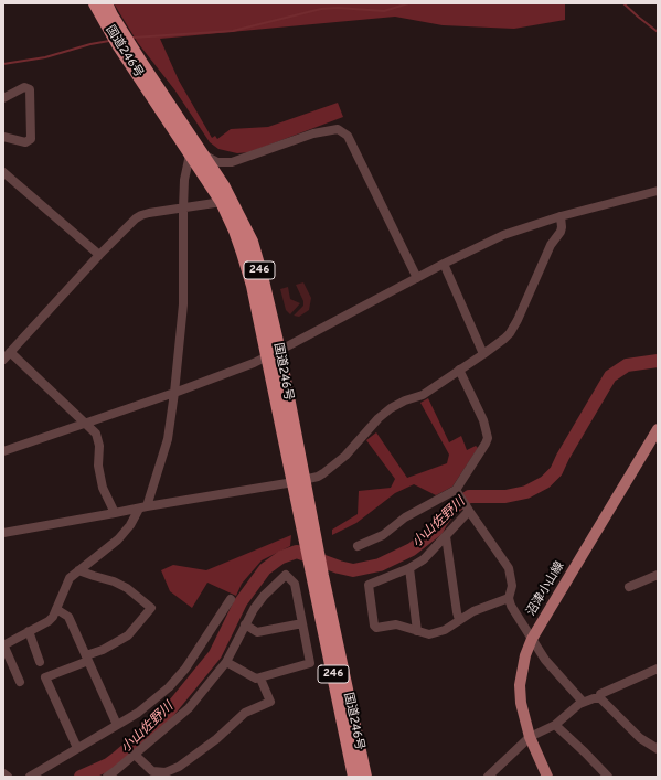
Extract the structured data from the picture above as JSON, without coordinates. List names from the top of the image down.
{
  "streets": {
    "highway": ["国道246号", "246"],
    "main road": ["沼津小山線"]
  },
  "water": ["小山佐野川"]
}
